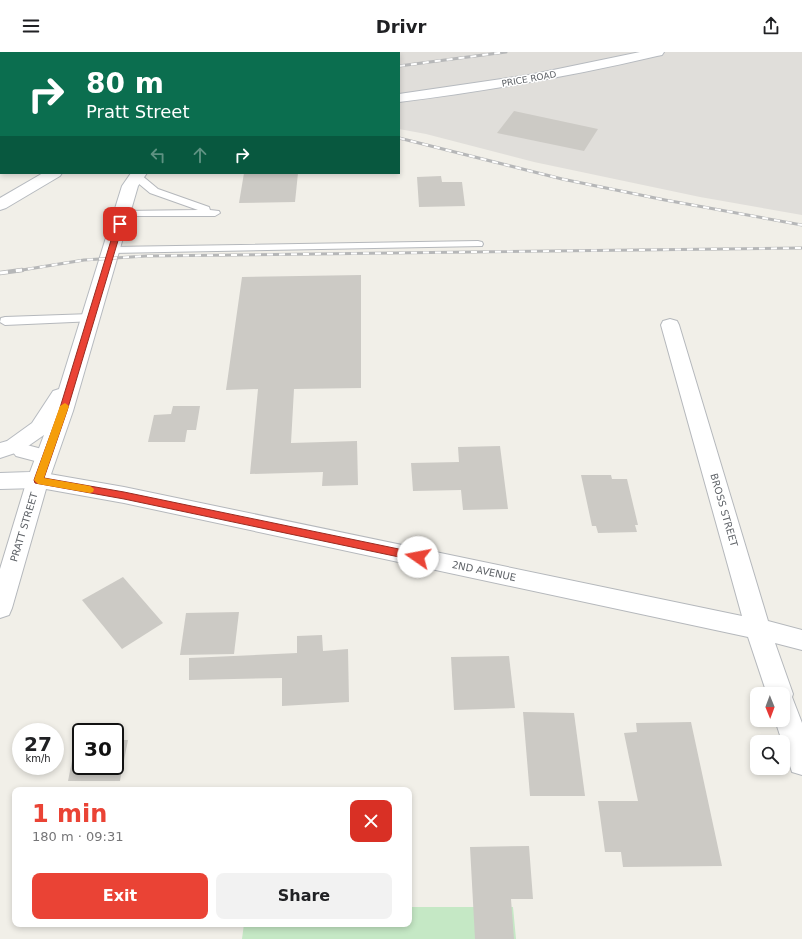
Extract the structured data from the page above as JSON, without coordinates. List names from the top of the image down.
{
  "streets": {
    "street": [
      "PRICE ROAD",
      "BROSS STREET",
      "PRATT STREET",
      "2ND AVENUE"
    ]
  },
  "crossings": [
    ["BROSS STREET", "2ND AVENUE"],
    ["PRATT STREET", "2ND AVENUE"]
  ],
  "north": "bottom",
  "page": {
    "header": "Drivr",
    "turn": ["80 m", "Pratt Street"],
    "speed": "27 km/h",
    "limit": "30",
    "heading": ["1 min", "180 m · 09:31"],
    "buttons": ["Exit", "Share"]
  }
}
